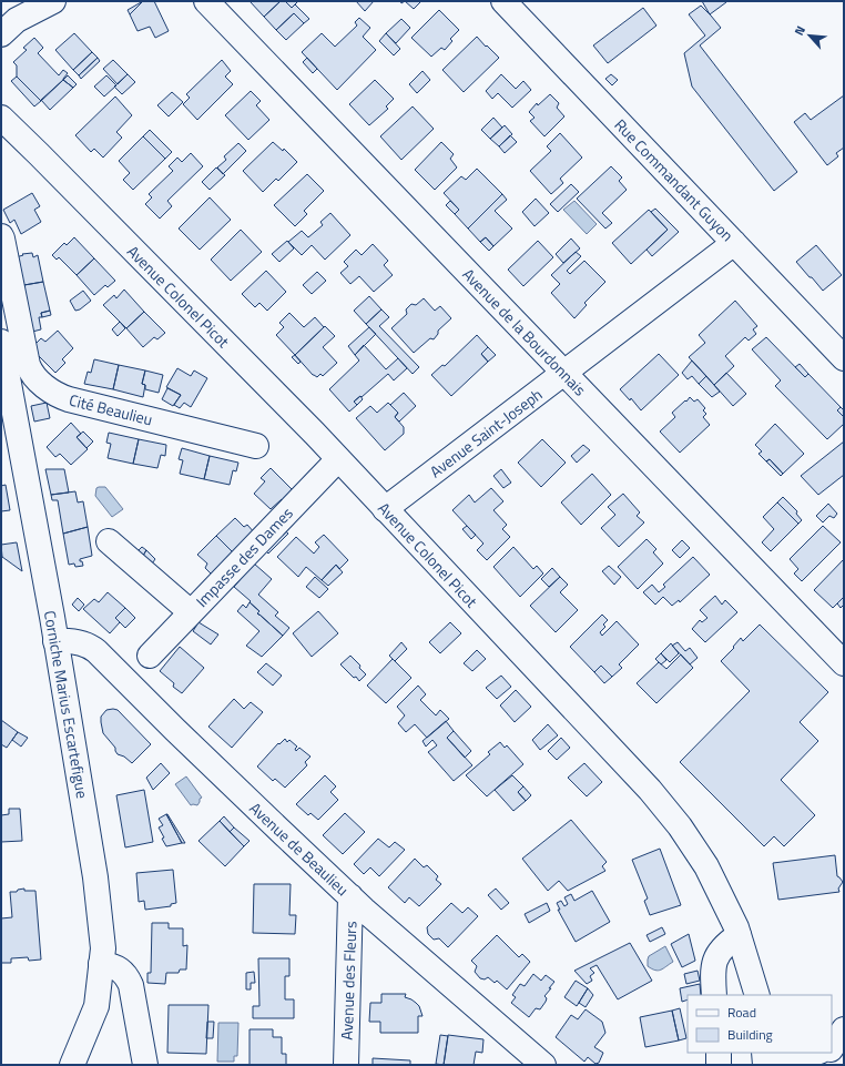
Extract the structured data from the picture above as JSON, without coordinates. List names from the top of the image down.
{
  "streets": {
    "street": [
      "Rue Commandant Guyon",
      "Avenue Colonel Picot",
      "Avenue de la Bourdonnais",
      "Cité Beaulieu",
      "Avenue Saint-Joseph",
      "Impasse des Dames",
      "Corniche Marius Escartefigue",
      "Avenue de Beaulieu",
      "Avenue des Fleurs"
    ]
  },
  "crossings": [
    ["Rue Commandant Guyon", "Avenue Saint-Joseph"],
    ["Avenue Colonel Picot", "Avenue Saint-Joseph"],
    ["Avenue Colonel Picot", "Impasse des Dames"],
    ["Avenue de la Bourdonnais", "Avenue Saint-Joseph"],
    ["Corniche Marius Escartefigue", "Avenue de Beaulieu"],
    ["Avenue de Beaulieu", "Avenue des Fleurs"]
  ],
  "legend": ["Road", "Building"],
  "north": "top left"
}
